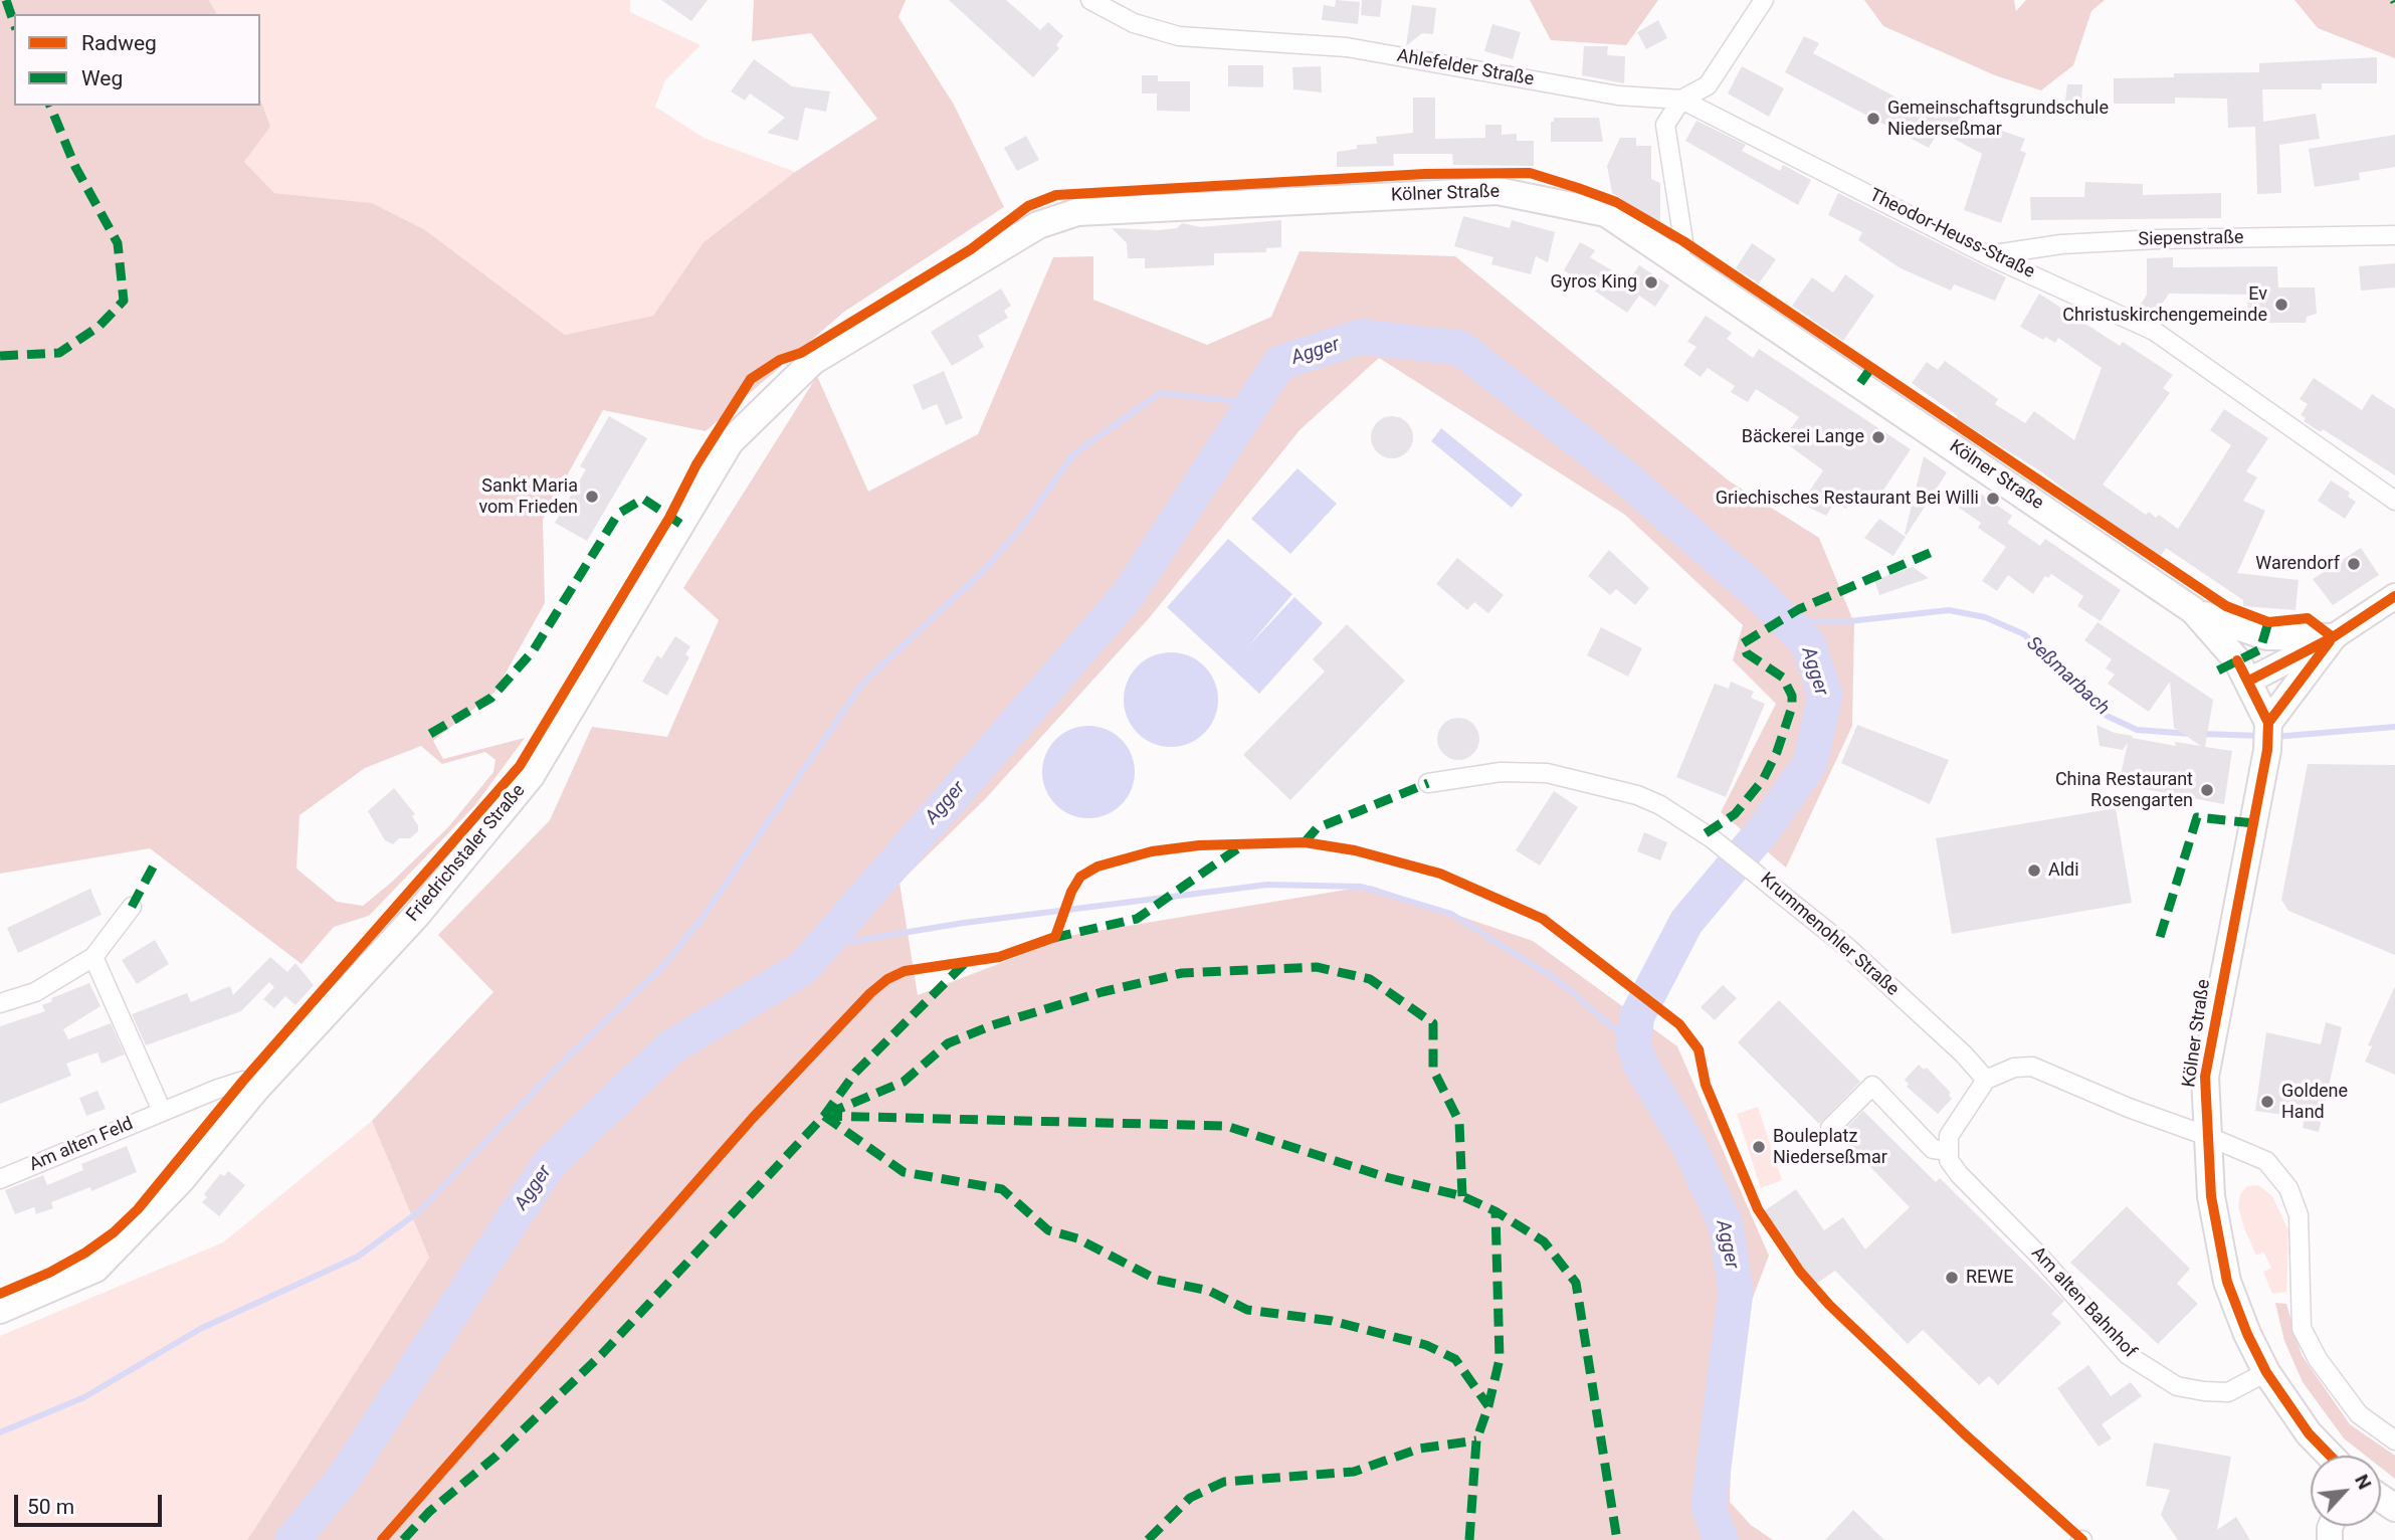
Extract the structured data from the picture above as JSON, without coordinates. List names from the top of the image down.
{
  "streets": {
    "main road": ["Kölner Straße", "Friedrichstaler Straße"],
    "street": [
      "Ahlefelder Straße",
      "Theodor-Heuss-Straße",
      "Siepenstraße",
      "Krummenohler Straße",
      "Am alten Feld",
      "Am alten Bahnhof"
    ]
  },
  "crossings": [
    ["Ahlefelder Straße", "Theodor-Heuss-Straße"],
    ["Kölner Straße", "Friedrichstaler Straße"],
    ["Kölner Straße", "Am alten Bahnhof"],
    ["Theodor-Heuss-Straße", "Siepenstraße"],
    ["Friedrichstaler Straße", "Am alten Feld"]
  ],
  "water": ["Agger", "Seßmarbach"],
  "places": [
    "Gemeinschaftsgrundschule Niederseßmar",
    "Gyros King",
    "Ev Christuskirchengemeinde",
    "Bäckerei Lange",
    "Sankt Maria vom Frieden",
    "Griechisches Restaurant Bei Willi",
    "Warendorf",
    "China Restaurant Rosengarten",
    "Aldi",
    "Goldene Hand",
    "Bouleplatz Niederseßmar",
    "REWE"
  ],
  "legend": ["Radweg", "Weg"],
  "scale_bar": "50 m",
  "north": "top right"
}
